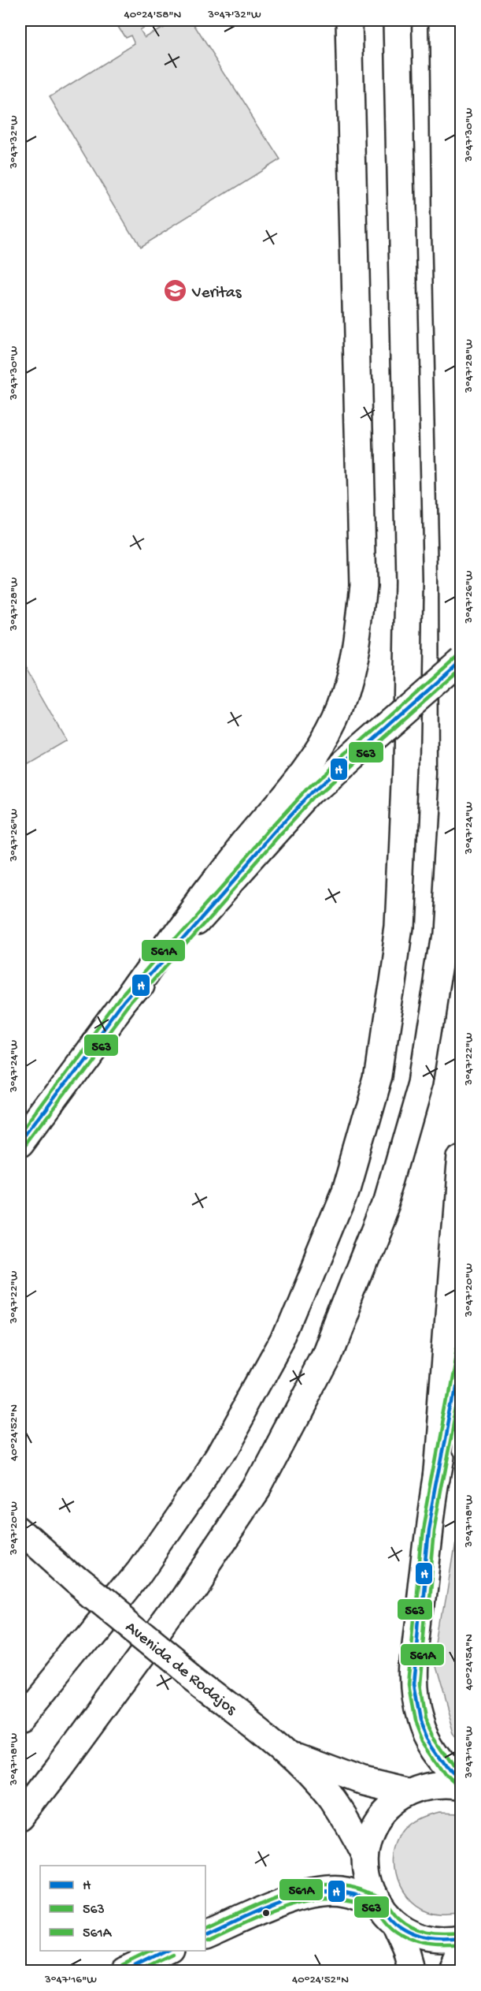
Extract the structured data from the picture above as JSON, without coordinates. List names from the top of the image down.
{
  "streets": {
    "main road": ["Avenida de Rodajos"]
  },
  "places": {
    "school or university": ["Veritas"]
  },
  "lines": ["transit line 561A", "transit line H", "transit line 563"],
  "legend": ["H", "563", "561A"],
  "coordinates": [
    "40°24'58\"N",
    "3°47'32\"W",
    "3°47'30\"W",
    "3°47'28\"W",
    "3°47'26\"W",
    "3°47'24\"W",
    "3°47'22\"W",
    "3°47'20\"W",
    "40°24'52\"N",
    "3°47'18\"W",
    "40°24'54\"N",
    "3°47'16\"W"
  ]
}
